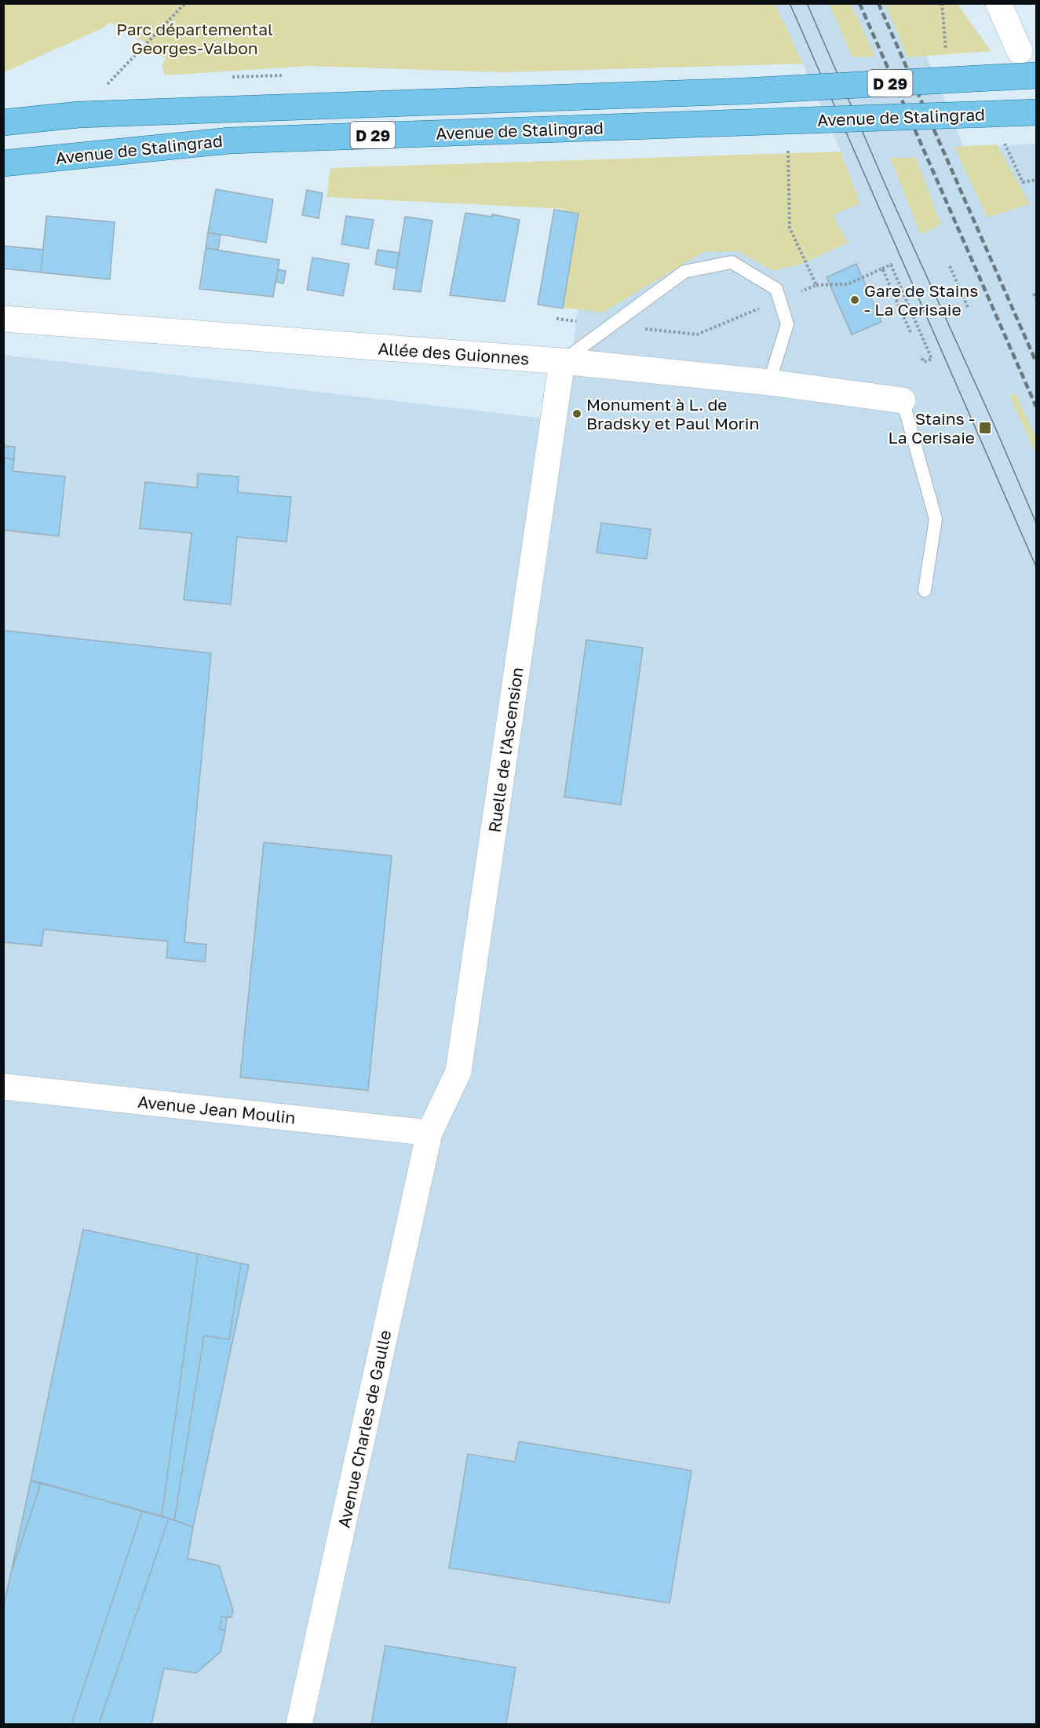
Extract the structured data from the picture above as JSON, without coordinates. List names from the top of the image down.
{
  "streets": {
    "main road": ["D 29", "Avenue de Stalingrad"],
    "street": [
      "Allée des Guionnes",
      "Ruelle de l'Ascension",
      "Avenue Jean Moulin",
      "Avenue Charles de Gaulle"
    ]
  },
  "crossings": [
    ["Allée des Guionnes", "Ruelle de l'Ascension"],
    ["Ruelle de l'Ascension", "Avenue Jean Moulin"],
    ["Ruelle de l'Ascension", "Avenue Charles de Gaulle"],
    ["Avenue Jean Moulin", "Avenue Charles de Gaulle"]
  ],
  "parks": ["Parc départemental Georges-Valbon"],
  "places": {
    "other": ["Gare de Stains - La Cerisaie", "Monument à L. de Bradsky et Paul Morin"],
    "transit": ["Stains - La Cerisaie"]
  }
}
